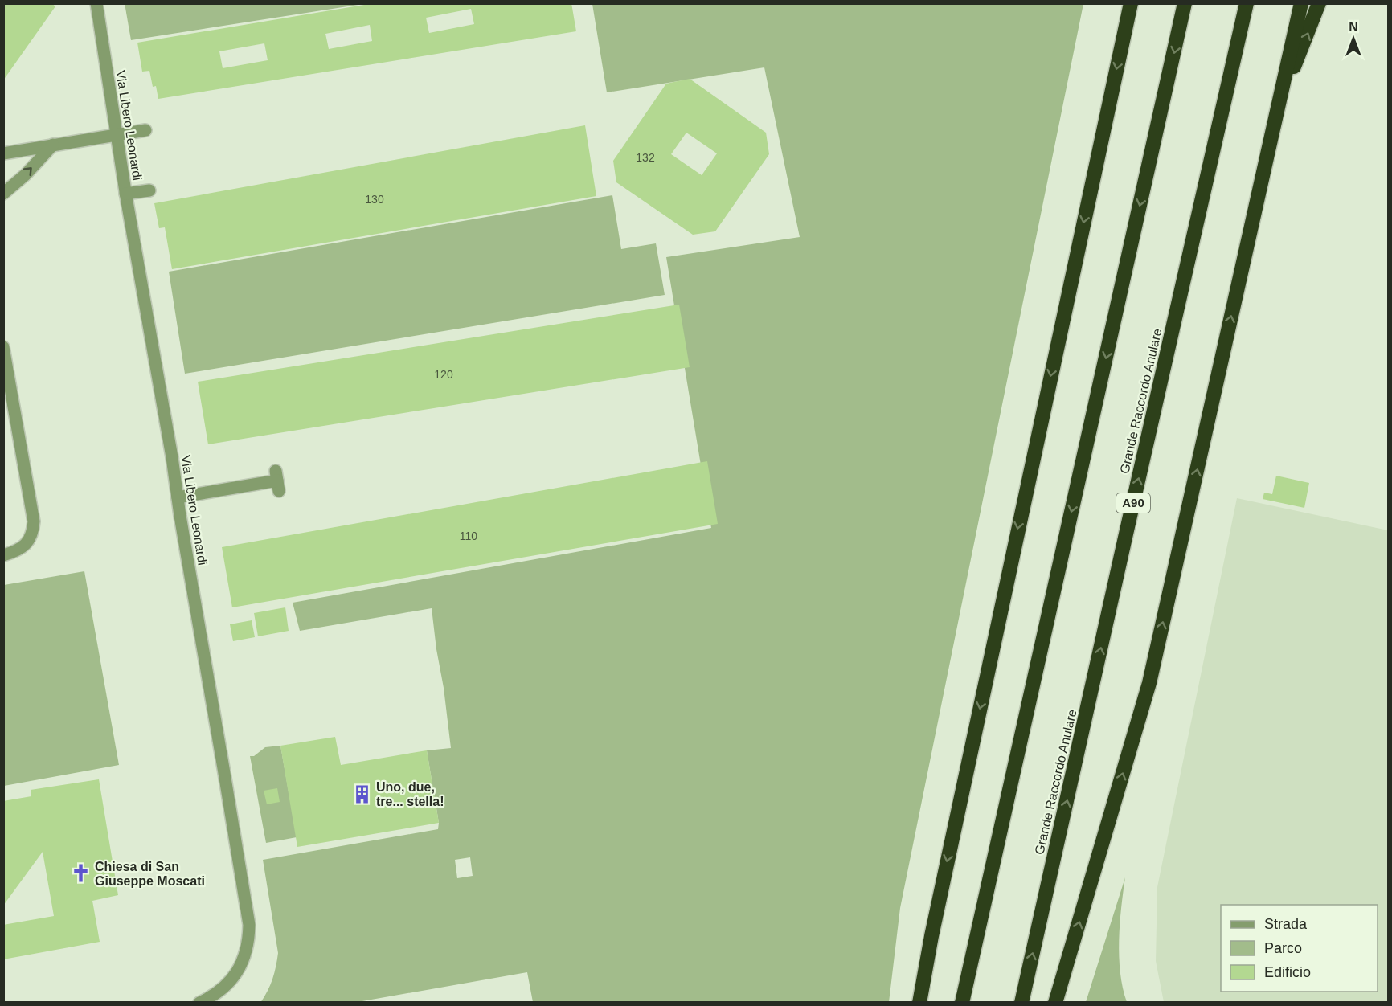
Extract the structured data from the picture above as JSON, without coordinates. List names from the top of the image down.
{
  "streets": {
    "highway": ["Grande Raccordo Anulare", "A90"],
    "street": ["Via Libero Leonardi"]
  },
  "places": {
    "building": ["Uno, due, tre... stella!"],
    "church": ["Chiesa di San Giuseppe Moscati"]
  },
  "house_numbers": [
    "132",
    "130",
    "120",
    "110"
  ],
  "legend": ["Strada", "Parco", "Edificio"],
  "north": "top"
}
